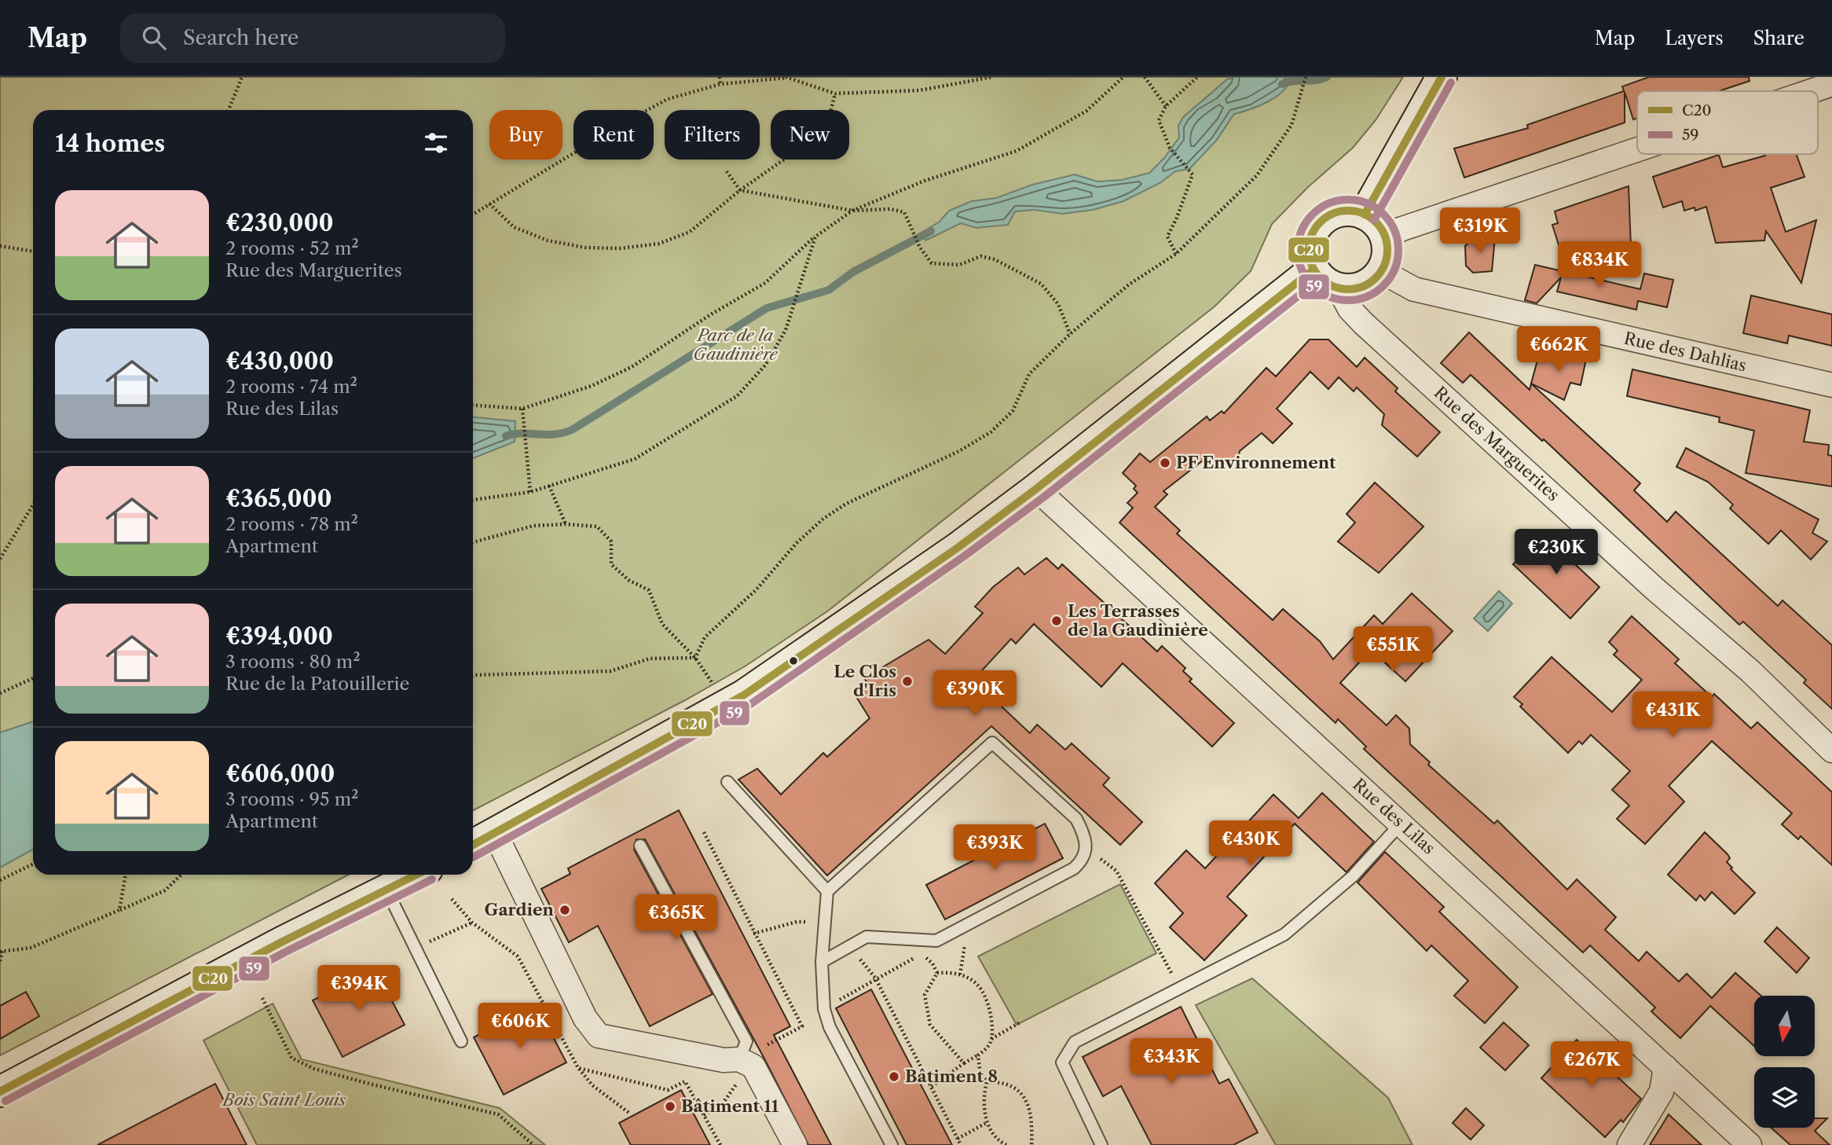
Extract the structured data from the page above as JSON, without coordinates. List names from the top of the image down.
{
  "streets": {
    "street": ["Rue des Dahlias", "Rue des Marguerites", "Rue des Lilas"]
  },
  "crossings": [
    ["Rue des Dahlias", "Rue des Marguerites"]
  ],
  "parks": ["Parc de la Gaudinière", "Bois Saint Louis"],
  "places": [
    "PF Environnement",
    "Les Terrasses de la Gaudinière",
    "Le Clos d'Iris",
    "Gardien",
    "Bâtiment 8",
    "Bâtiment 11"
  ],
  "lines": ["transit line C20", "transit line 59"],
  "legend": ["C20", "59"],
  "north": "bottom",
  "page": {
    "header": "Map",
    "search": "Search here",
    "nav": ["Map", "Layers", "Share"],
    "chip": [
      "Buy",
      "Rent",
      "Filters",
      "New"
    ],
    "heading": "14 homes",
    "list": [
      {
        "name": "€230,000",
        "note": "2 rooms · 52 m² · Rue des Marguerites"
      },
      {
        "name": "€430,000",
        "note": "2 rooms · 74 m² · Rue des Lilas"
      },
      {
        "name": "€365,000",
        "note": "2 rooms · 78 m² · Apartment"
      },
      {
        "name": "€394,000",
        "note": "3 rooms · 80 m² · Rue de la Patouillerie"
      },
      {
        "name": "€606,000",
        "note": "3 rooms · 95 m² · Apartment"
      }
    ],
    "price": [
      "€319K",
      "€834K",
      "€662K",
      "€230K",
      "€551K",
      "€390K",
      "€431K",
      "€430K",
      "€393K",
      "€365K",
      "€394K",
      "€606K",
      "€343K",
      "€267K"
    ]
  }
}
